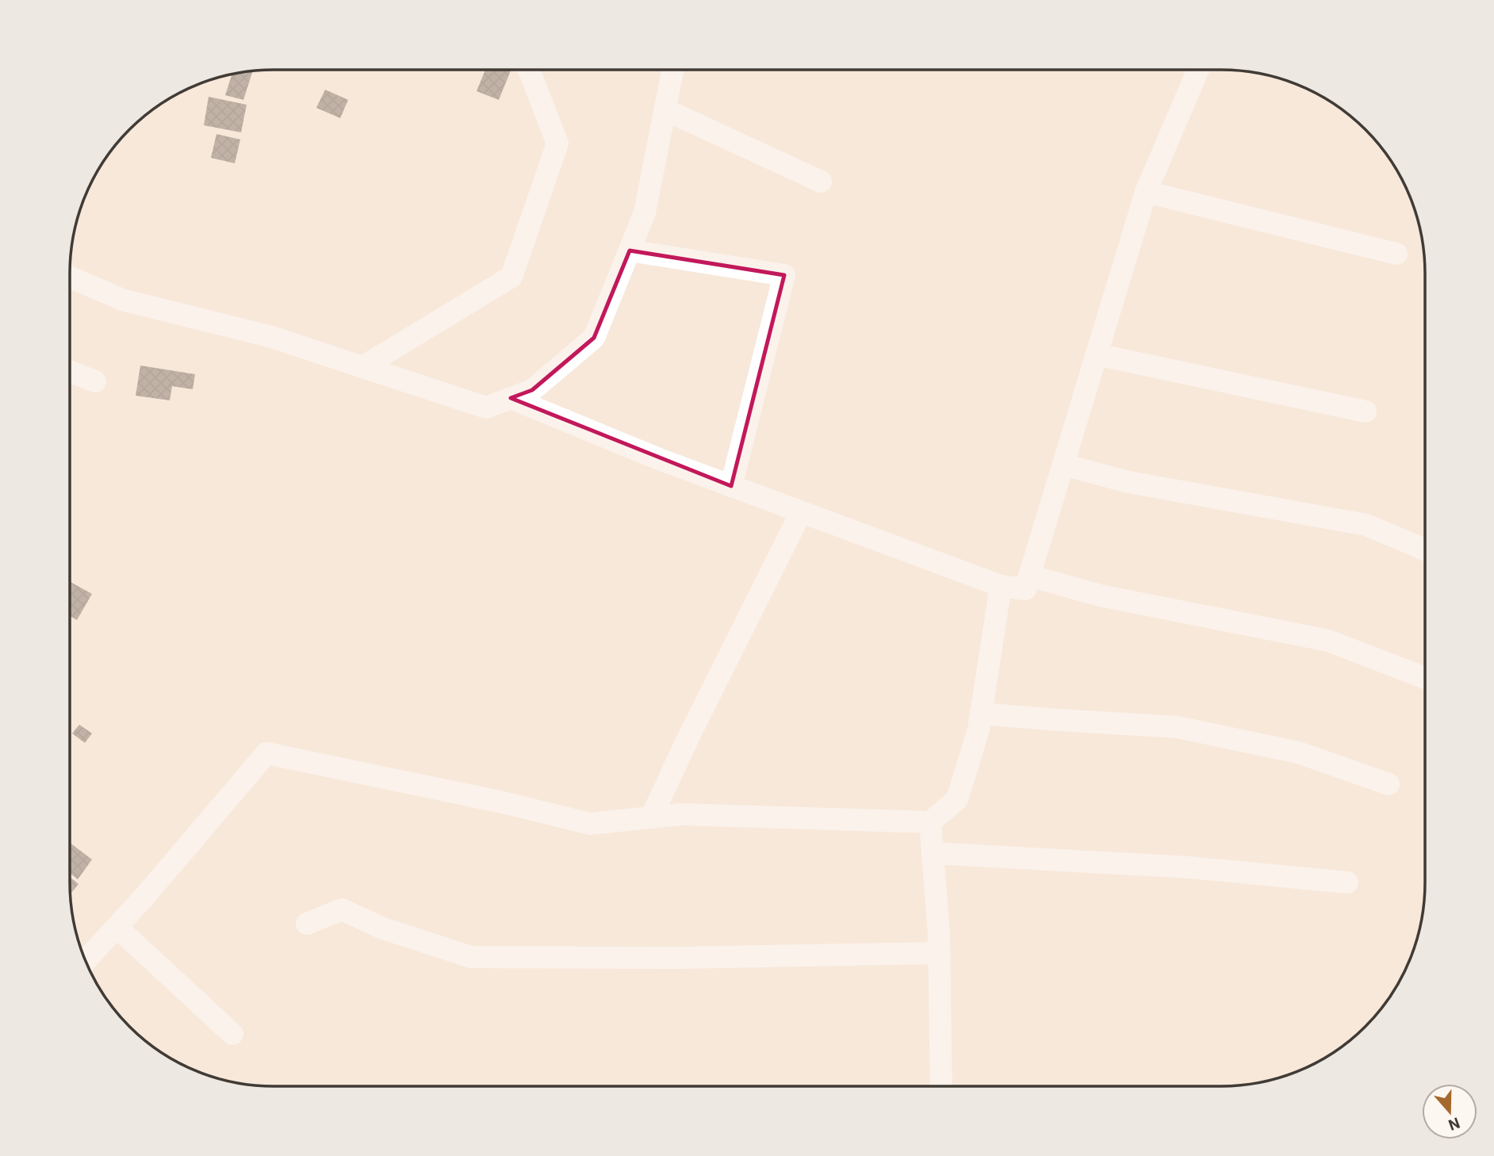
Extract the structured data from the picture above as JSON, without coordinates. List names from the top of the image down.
{
  "north": "bottom"
}
